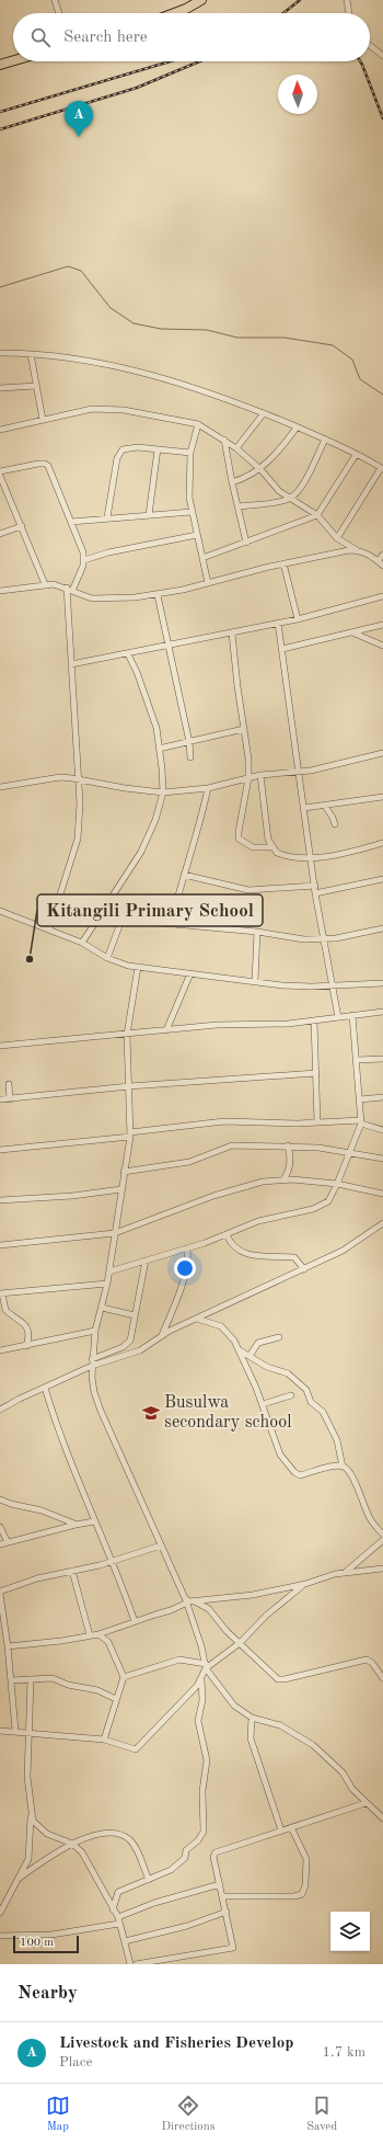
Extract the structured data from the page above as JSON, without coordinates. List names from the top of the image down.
{
  "places": {
    "other": ["Kitangili Primary School"],
    "school or university": ["Busulwa secondary school"]
  },
  "scale_bar": "100 m",
  "north": "top",
  "page": {
    "search": "Search here",
    "pins": "A",
    "scale": "100 m",
    "heading": "Nearby",
    "list": [
      {
        "mark": "A",
        "name": "Livestock and Fisheries Develop",
        "note": "Place",
        "value": "1.7 km"
      }
    ],
    "nav": ["Map", "Directions", "Saved"]
  }
}
